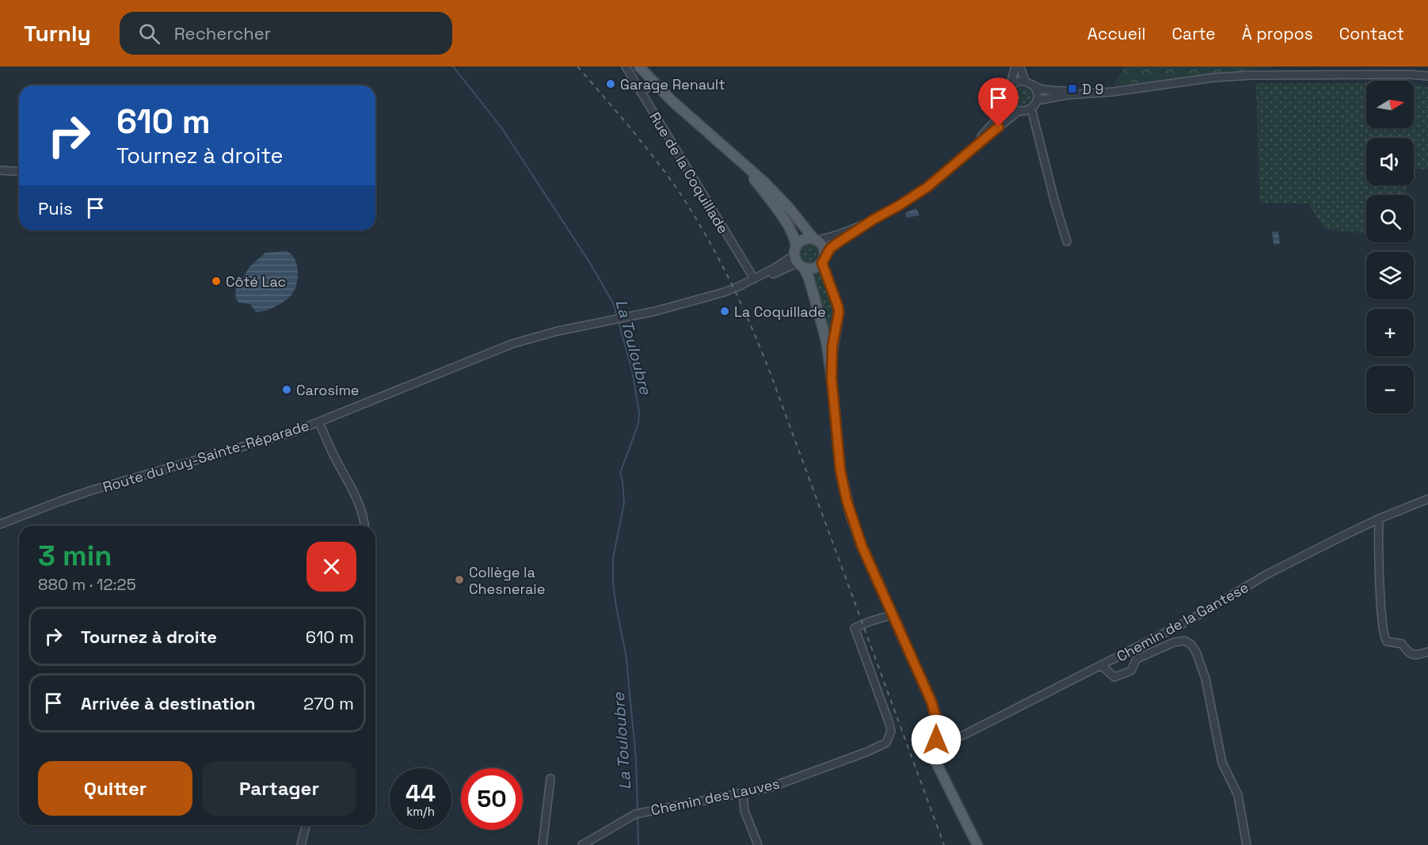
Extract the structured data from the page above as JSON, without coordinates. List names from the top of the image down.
{
  "streets": {
    "street": [
      "Rue de la Coquillade",
      "Route du Puy-Sainte-Réparade",
      "Chemin de la Gantese",
      "Chemin des Lauves"
    ]
  },
  "crossings": [
    ["Rue de la Coquillade", "Route du Puy-Sainte-Réparade"]
  ],
  "water": ["La Touloubre"],
  "places": {
    "other": [
      "Garage Renault",
      "Côté Lac",
      "La Coquillade",
      "Carosime",
      "Collège la Chesneraie"
    ],
    "transit": ["D 9"]
  },
  "north": "right",
  "page": {
    "header": "Turnly",
    "search": "Rechercher",
    "nav": [
      "Accueil",
      "Carte",
      "À propos",
      "Contact"
    ],
    "map_buttons": ["+", "−"],
    "turn": ["610 m", "Tournez à droite"],
    "then": "Puis",
    "heading": ["3 min", "880 m · 12:25"],
    "list": [
      {
        "name": "Tournez à droite",
        "value": "610 m"
      },
      {
        "name": "Arrivée à destination",
        "value": "270 m"
      }
    ],
    "buttons": ["Quitter", "Partager"],
    "speed": "44 km/h",
    "limit": "50"
  }
}
